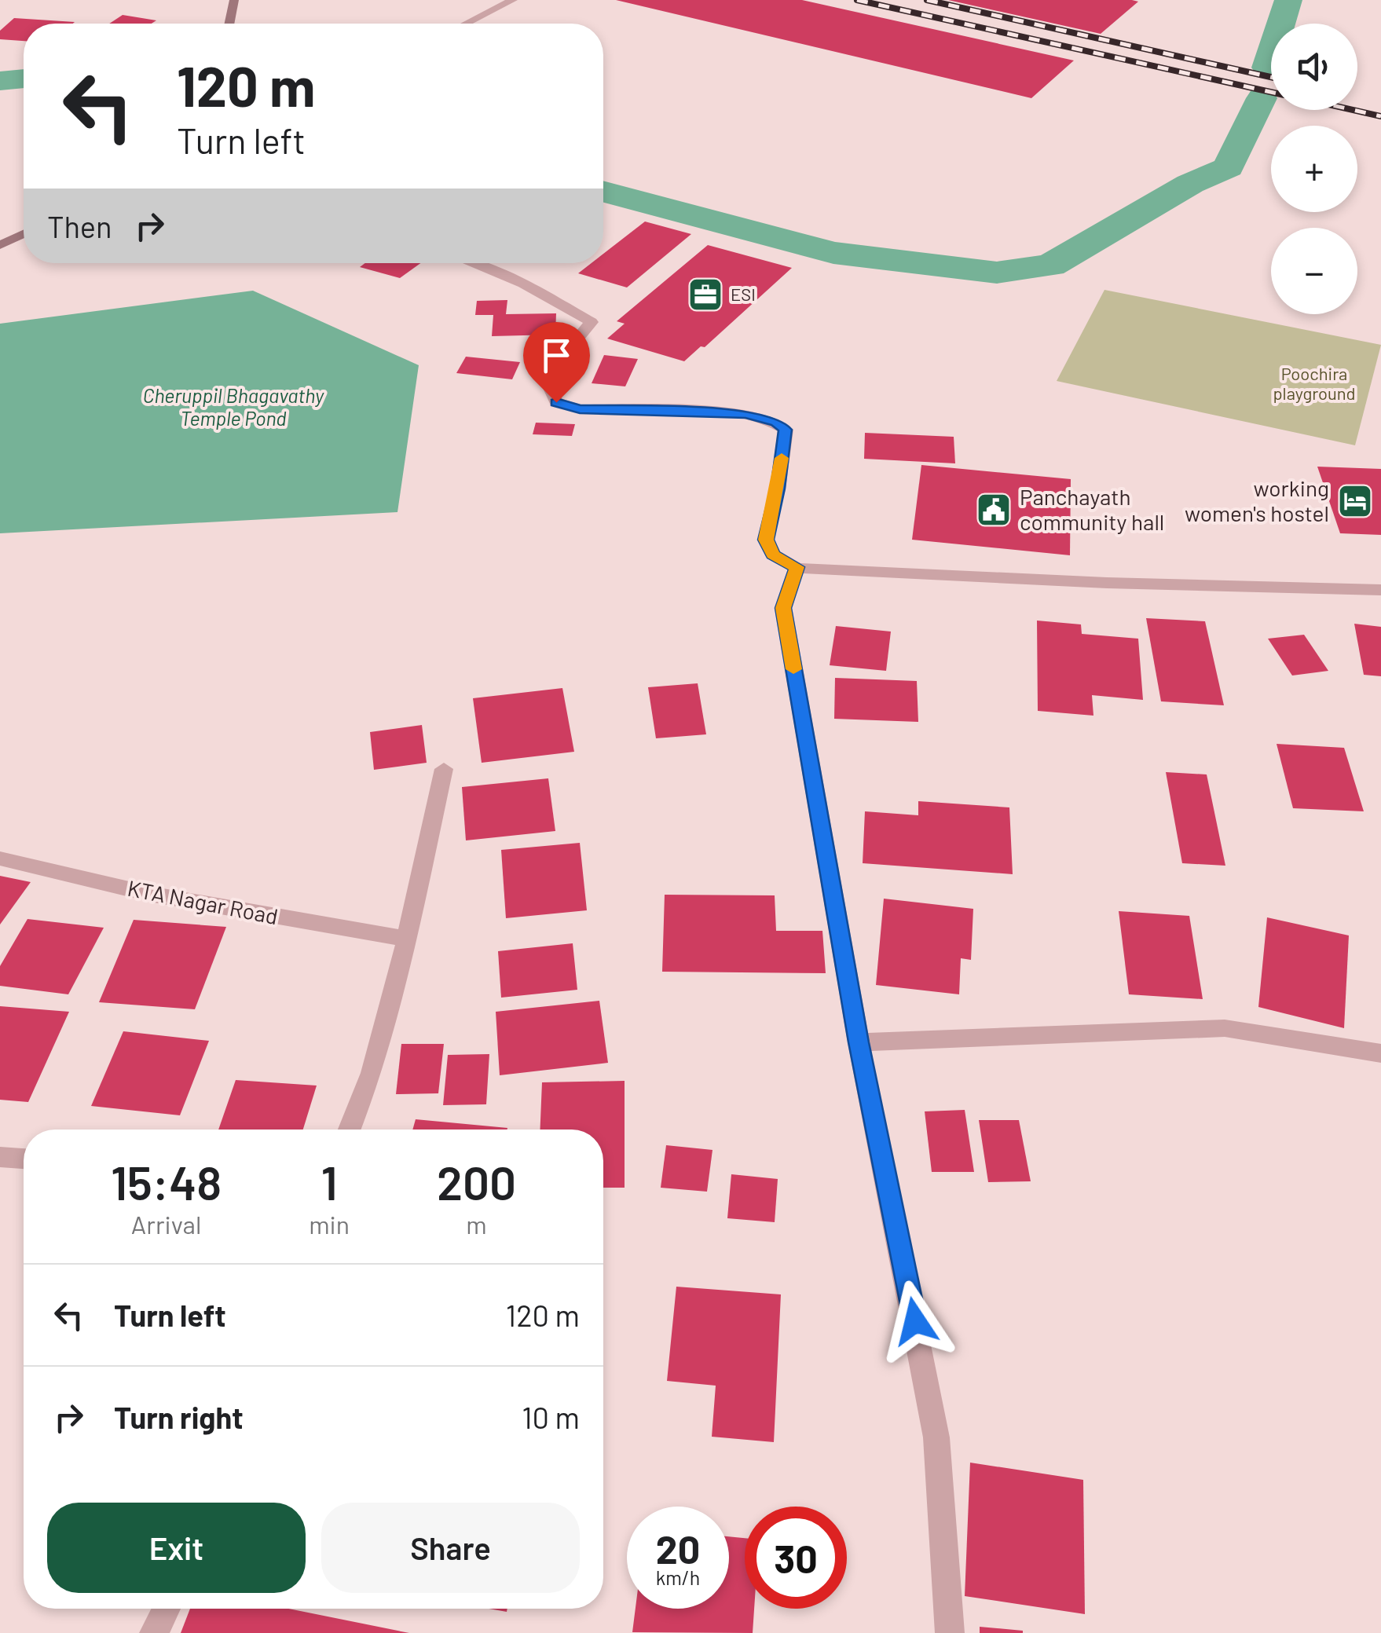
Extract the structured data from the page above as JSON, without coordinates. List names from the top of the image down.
{
  "streets": {
    "street": ["KTA Nagar Road"]
  },
  "water": ["Cheruppil Bhagavathy Temple Pond"],
  "parks": ["Poochira playground"],
  "places": {
    "office": ["ESI"],
    "hotel": ["working women's hostel"],
    "public building": ["Panchayath community hall"]
  },
  "page": {
    "map_buttons": ["+", "−"],
    "turn": ["120 m", "Turn left"],
    "then": "Then",
    "eta": [
      "15:48",
      "Arrival",
      "1",
      "min",
      "200",
      "m"
    ],
    "list": [
      {
        "name": "Turn left",
        "value": "120 m"
      },
      {
        "name": "Turn right",
        "value": "10 m"
      }
    ],
    "buttons": ["Exit", "Share"],
    "speed": "20 km/h",
    "limit": "30"
  }
}
